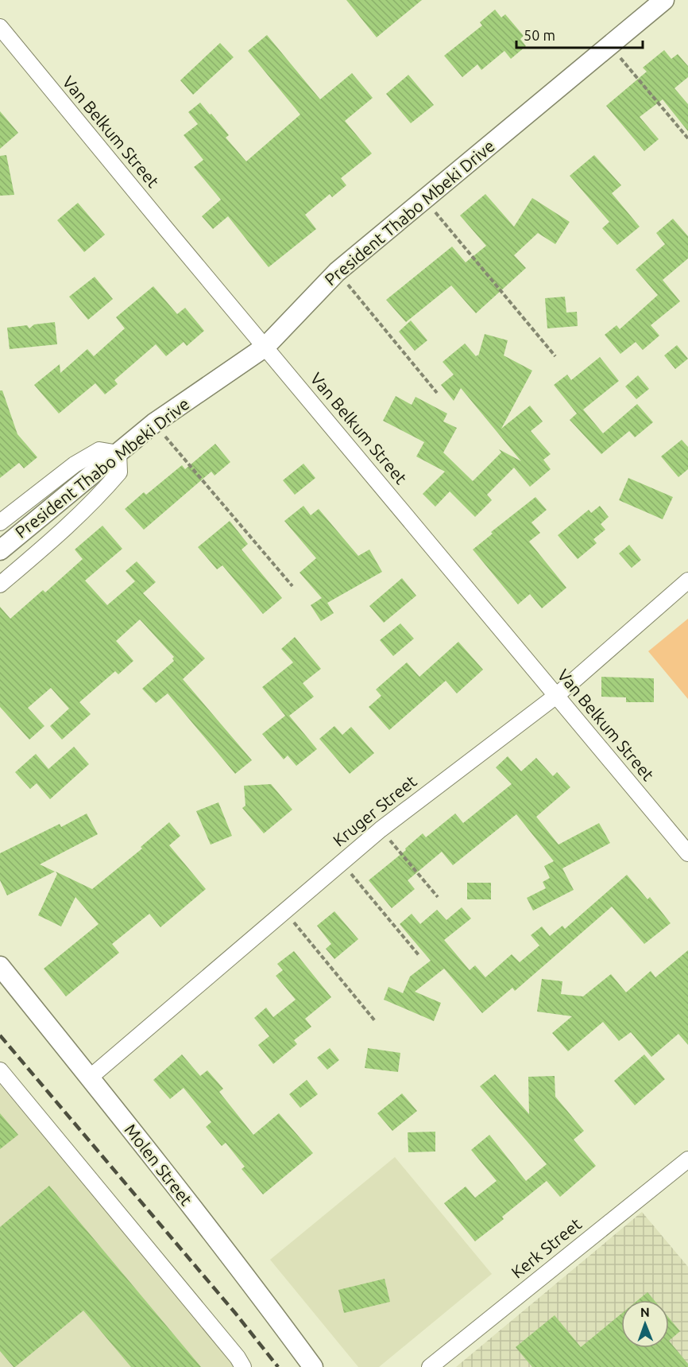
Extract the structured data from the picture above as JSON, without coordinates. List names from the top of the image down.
{
  "streets": {
    "street": [
      "Van Belkum Street",
      "President Thabo Mbeki Drive",
      "Kruger Street",
      "Molen Street",
      "Kerk Street"
    ]
  },
  "crossings": [
    ["Van Belkum Street", "President Thabo Mbeki Drive"],
    ["Van Belkum Street", "Kruger Street"],
    ["Kruger Street", "Molen Street"]
  ],
  "scale_bar": "50 m",
  "north": "top"
}
